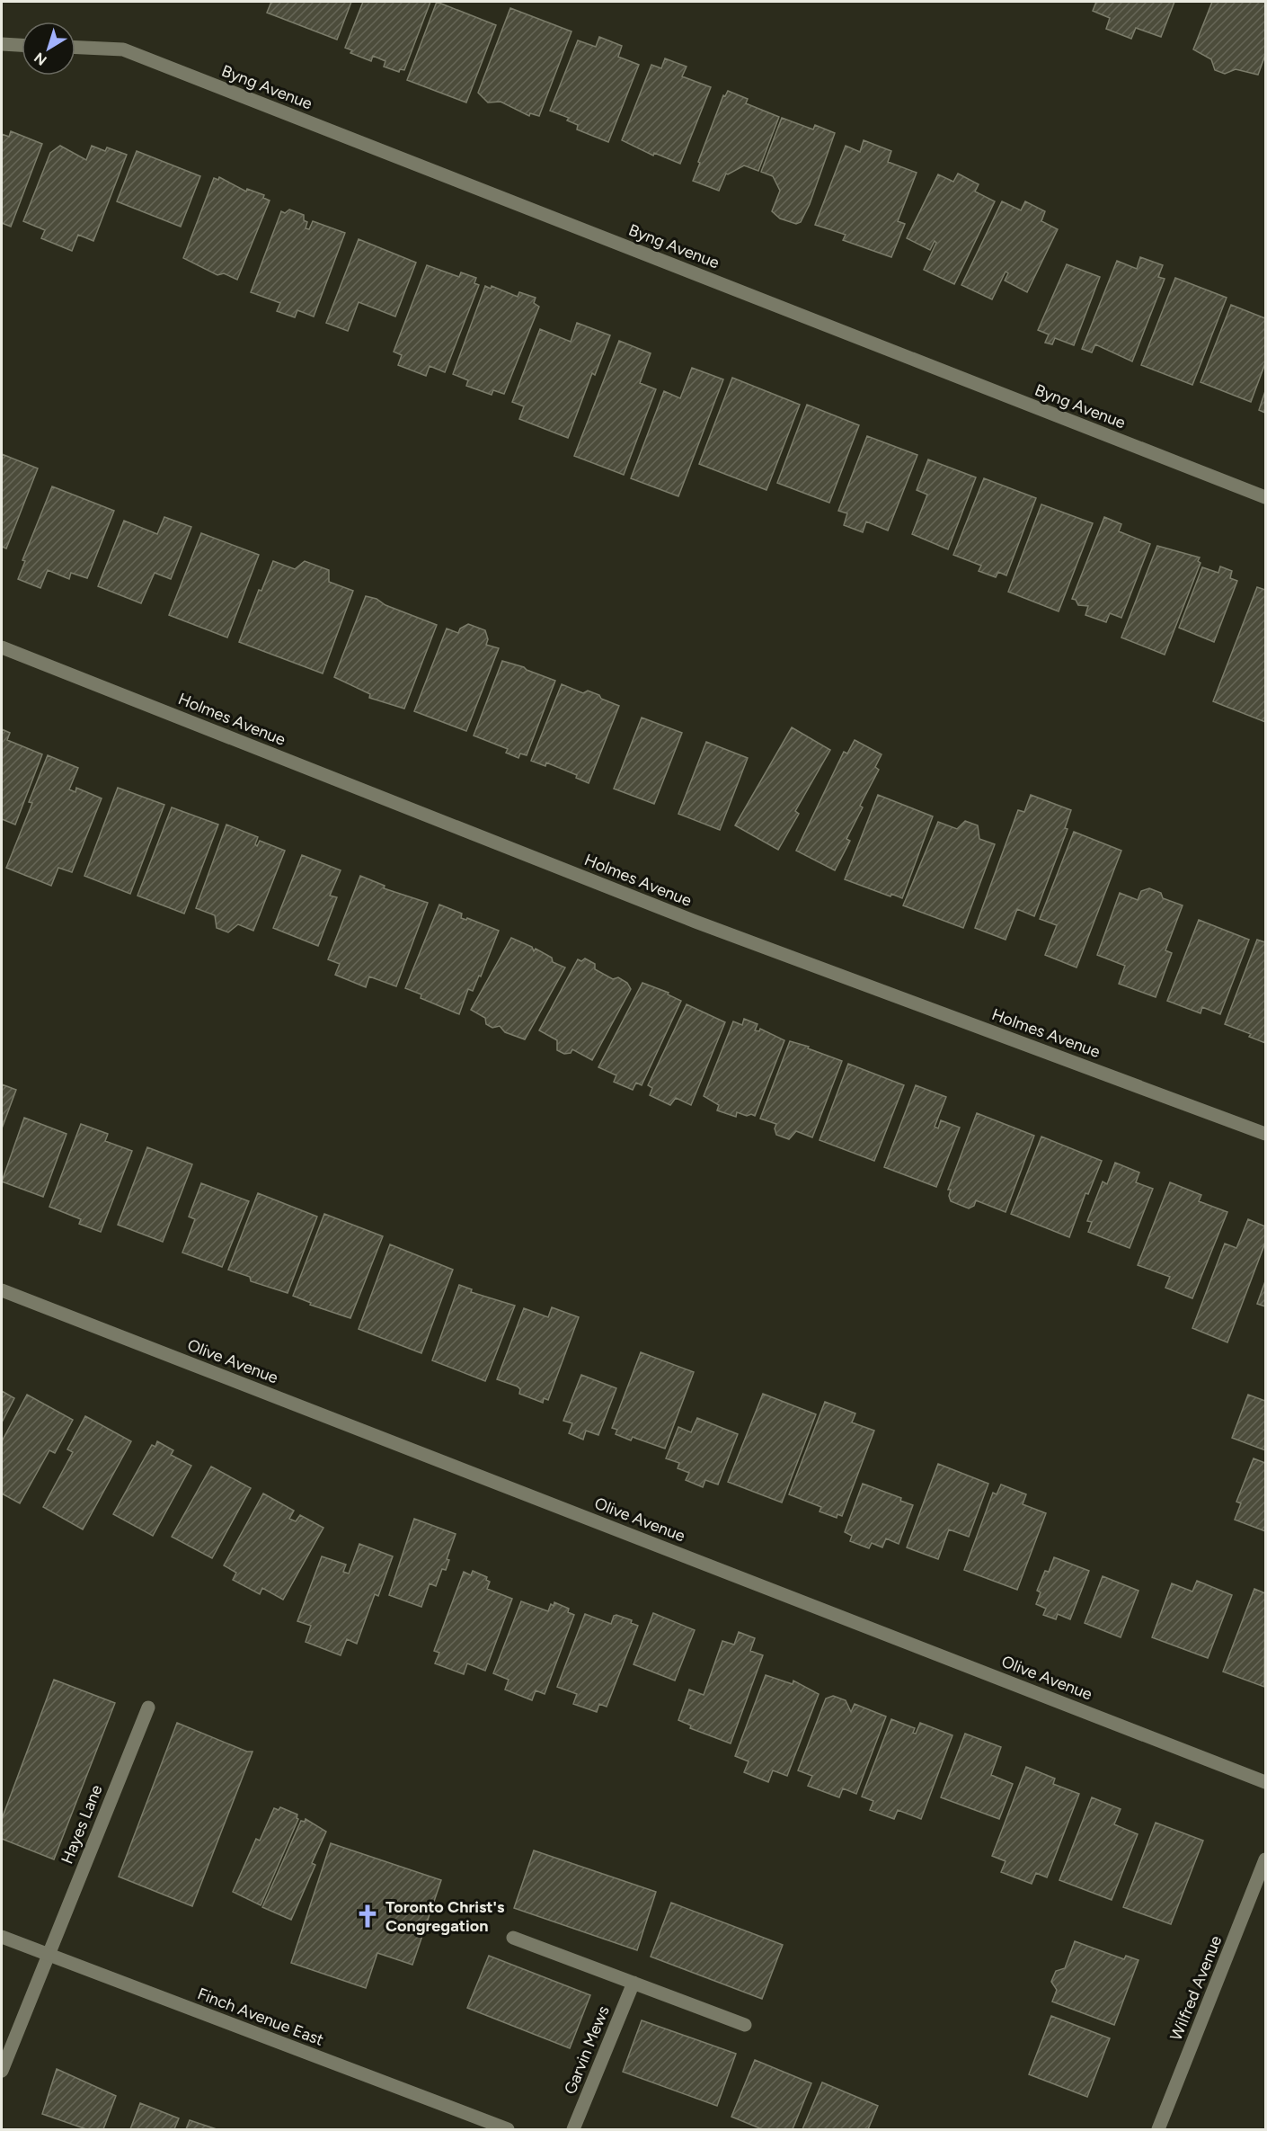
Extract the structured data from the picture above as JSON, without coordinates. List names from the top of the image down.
{
  "streets": {
    "street": [
      "Byng Avenue",
      "Holmes Avenue",
      "Olive Avenue",
      "Hayes Lane",
      "Wilfred Avenue",
      "Finch Avenue East",
      "Garvin Mews"
    ]
  },
  "crossings": [
    ["Hayes Lane", "Finch Avenue East"]
  ],
  "places": {
    "church": ["Toronto Christ's Congregation"]
  },
  "north": "bottom left"
}
